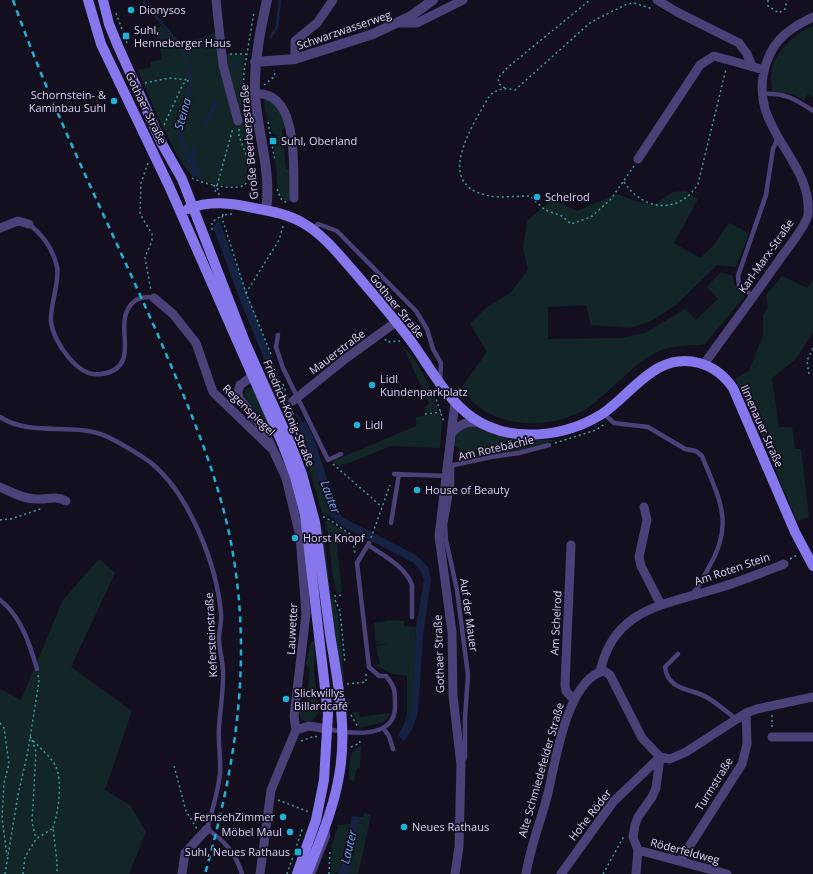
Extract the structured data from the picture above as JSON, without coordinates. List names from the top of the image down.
{
  "streets": {
    "main road": ["Gothaer Straße", "Friedrich-König-Straße", "Ilmenauer Straße"],
    "street": [
      "Schwarzwasserweg",
      "Große Beerbergstraße",
      "Karl-Marx-Straße",
      "Mauerstraße",
      "Regenspiegel",
      "Am Roten Stein",
      "Am Schelrod",
      "Lauwetter",
      "Alte Schmiedefelder Straße",
      "Turmstraße",
      "Hohe Röder",
      "Röderfeldweg"
    ],
    "lane": ["Am Rotebächle", "Auf der Mauer", "Kefersteinstraße"]
  },
  "crossings": [
    ["Schwarzwasserweg", "Große Beerbergstraße"],
    ["Gothaer Straße", "Große Beerbergstraße"],
    ["Gothaer Straße", "Mauerstraße"],
    ["Gothaer Straße", "Friedrich-König-Straße"],
    ["Gothaer Straße", "Ilmenauer Straße"],
    ["Gothaer Straße", "Am Rotebächle"],
    ["Gothaer Straße", "Auf der Mauer"],
    ["Karl-Marx-Straße", "Ilmenauer Straße"],
    ["Regenspiegel", "Lauwetter"],
    ["Friedrich-König-Straße", "Lauwetter"],
    ["Ilmenauer Straße", "Am Roten Stein"],
    ["Am Rotebächle", "Auf der Mauer"],
    ["Am Roten Stein", "Alte Schmiedefelder Straße"],
    ["Am Schelrod", "Alte Schmiedefelder Straße"],
    ["Turmstraße", "Röderfeldweg"]
  ],
  "water": ["Steina", "Lauter"],
  "places": {
    "other": [
      "Dionysos",
      "Schornstein- & Kaminbau Suhl",
      "Schelrod",
      "Lidl Kundenparkplatz",
      "Lidl",
      "House of Beauty",
      "Horst Knopf",
      "Slickwillys Billardcafé",
      "FernsehZimmer",
      "Neues Rathaus",
      "Möbel Maul"
    ],
    "transit": ["Suhl, Henneberger Haus", "Suhl, Oberland", "Suhl, Neues Rathaus"]
  }
}
